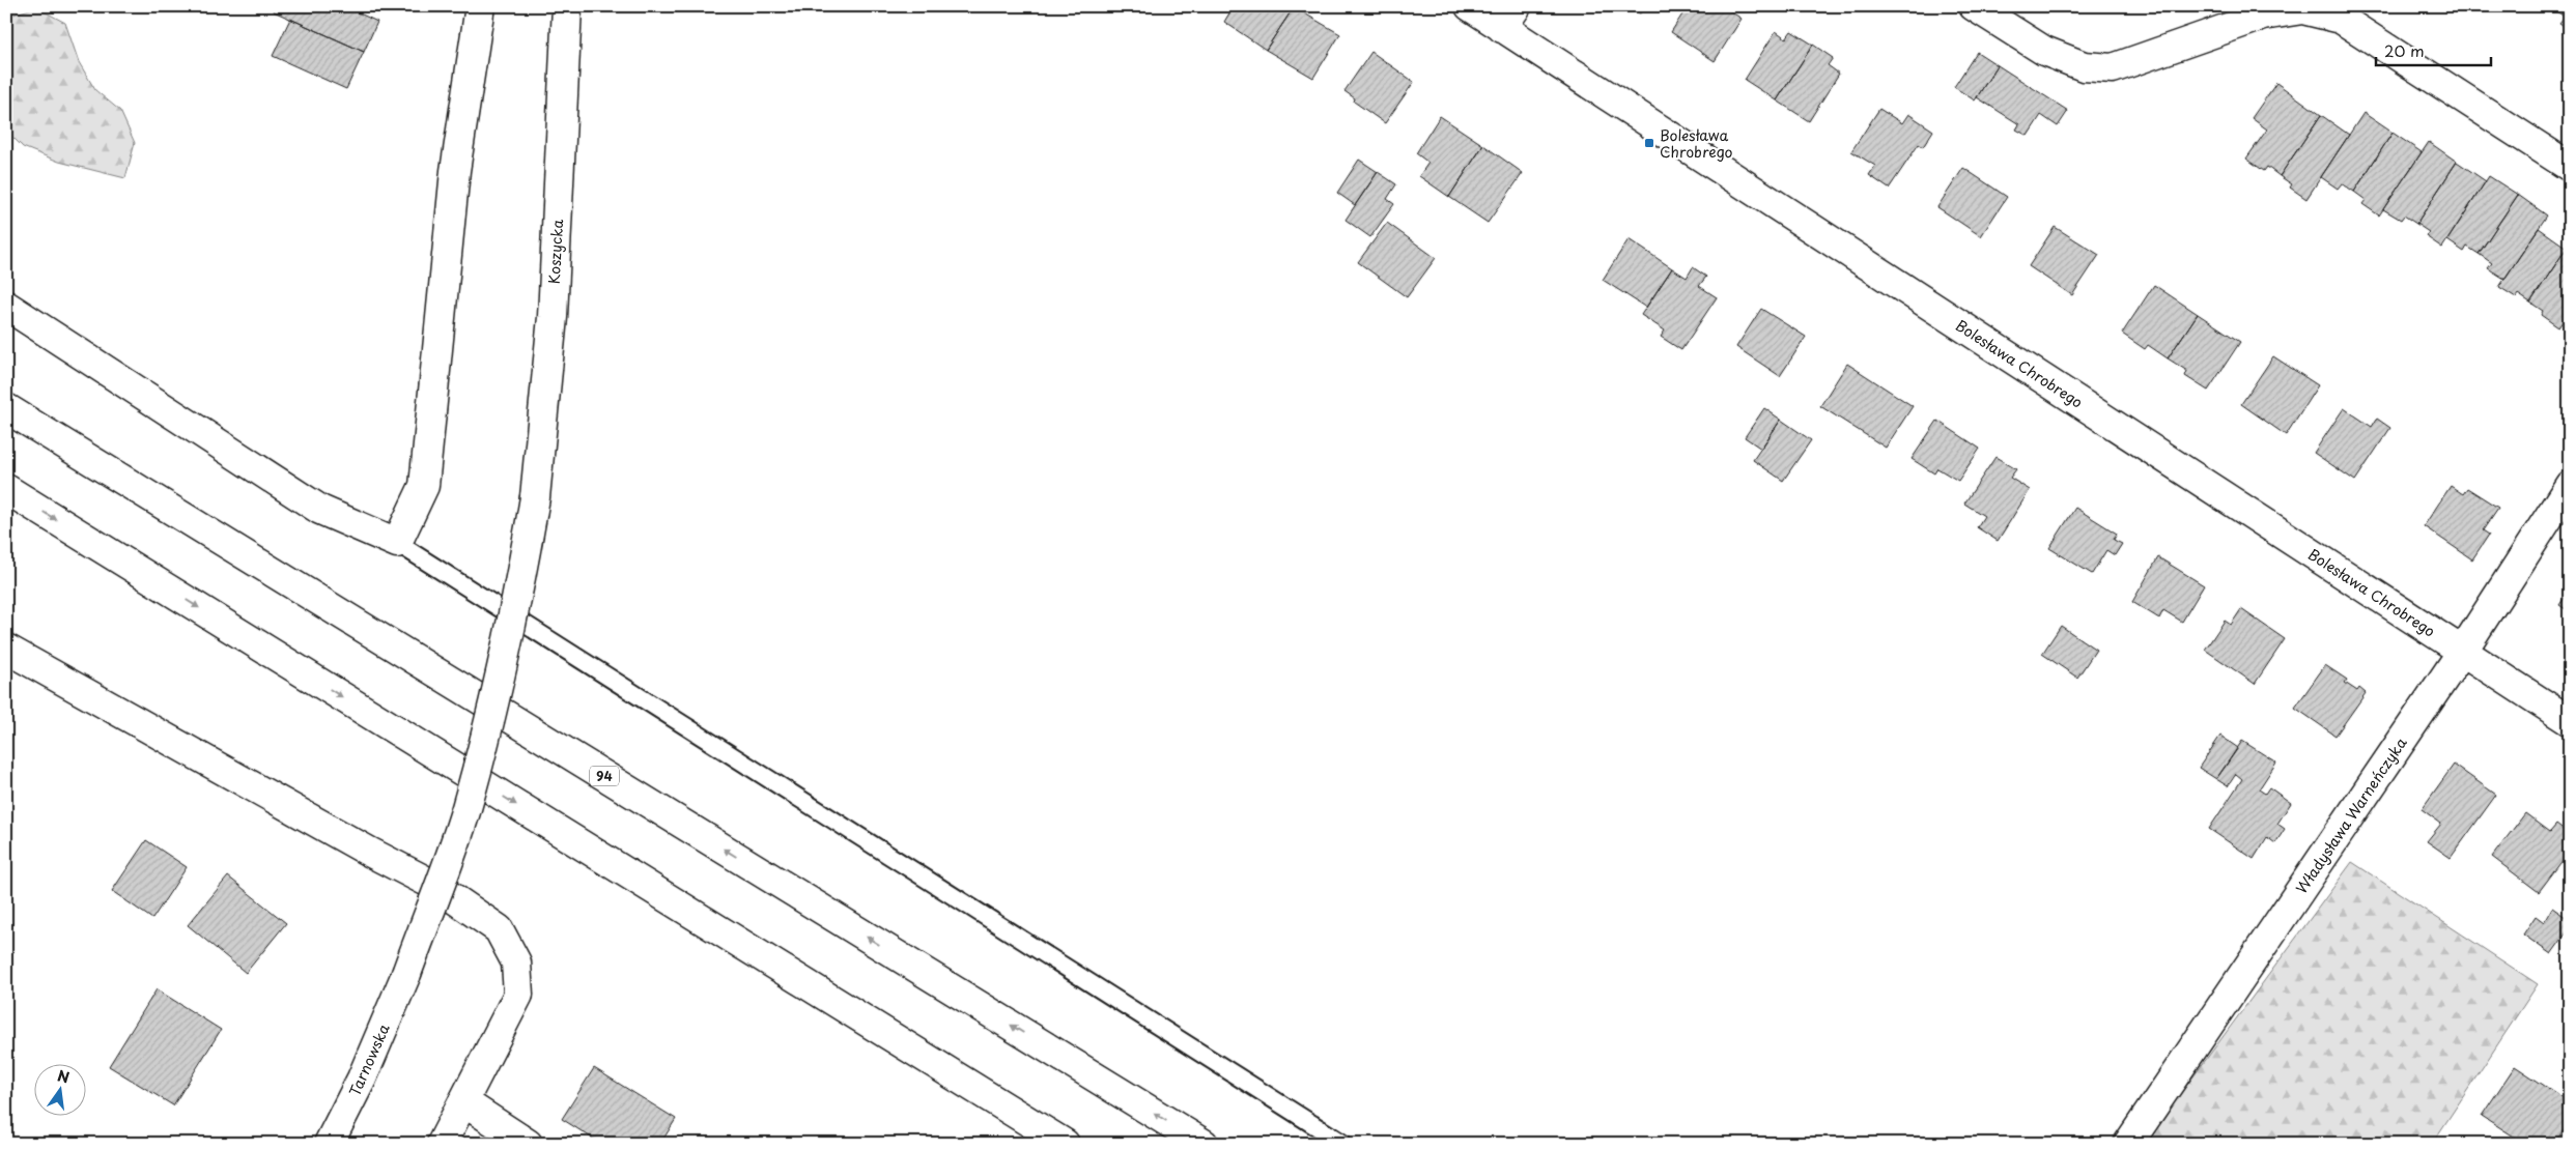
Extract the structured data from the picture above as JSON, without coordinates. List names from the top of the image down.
{
  "streets": {
    "street": [
      "Koszycka",
      "Bolesława Chrobrego",
      "94",
      "Władysława Warneńczyka",
      "Tarnowska"
    ]
  },
  "crossings": [
    ["Koszycka", "Tarnowska"],
    ["Bolesława Chrobrego", "Władysława Warneńczyka"]
  ],
  "places": {
    "transit": ["Bolesława Chrobrego"]
  },
  "scale_bar": "20 m",
  "north": "top"
}
